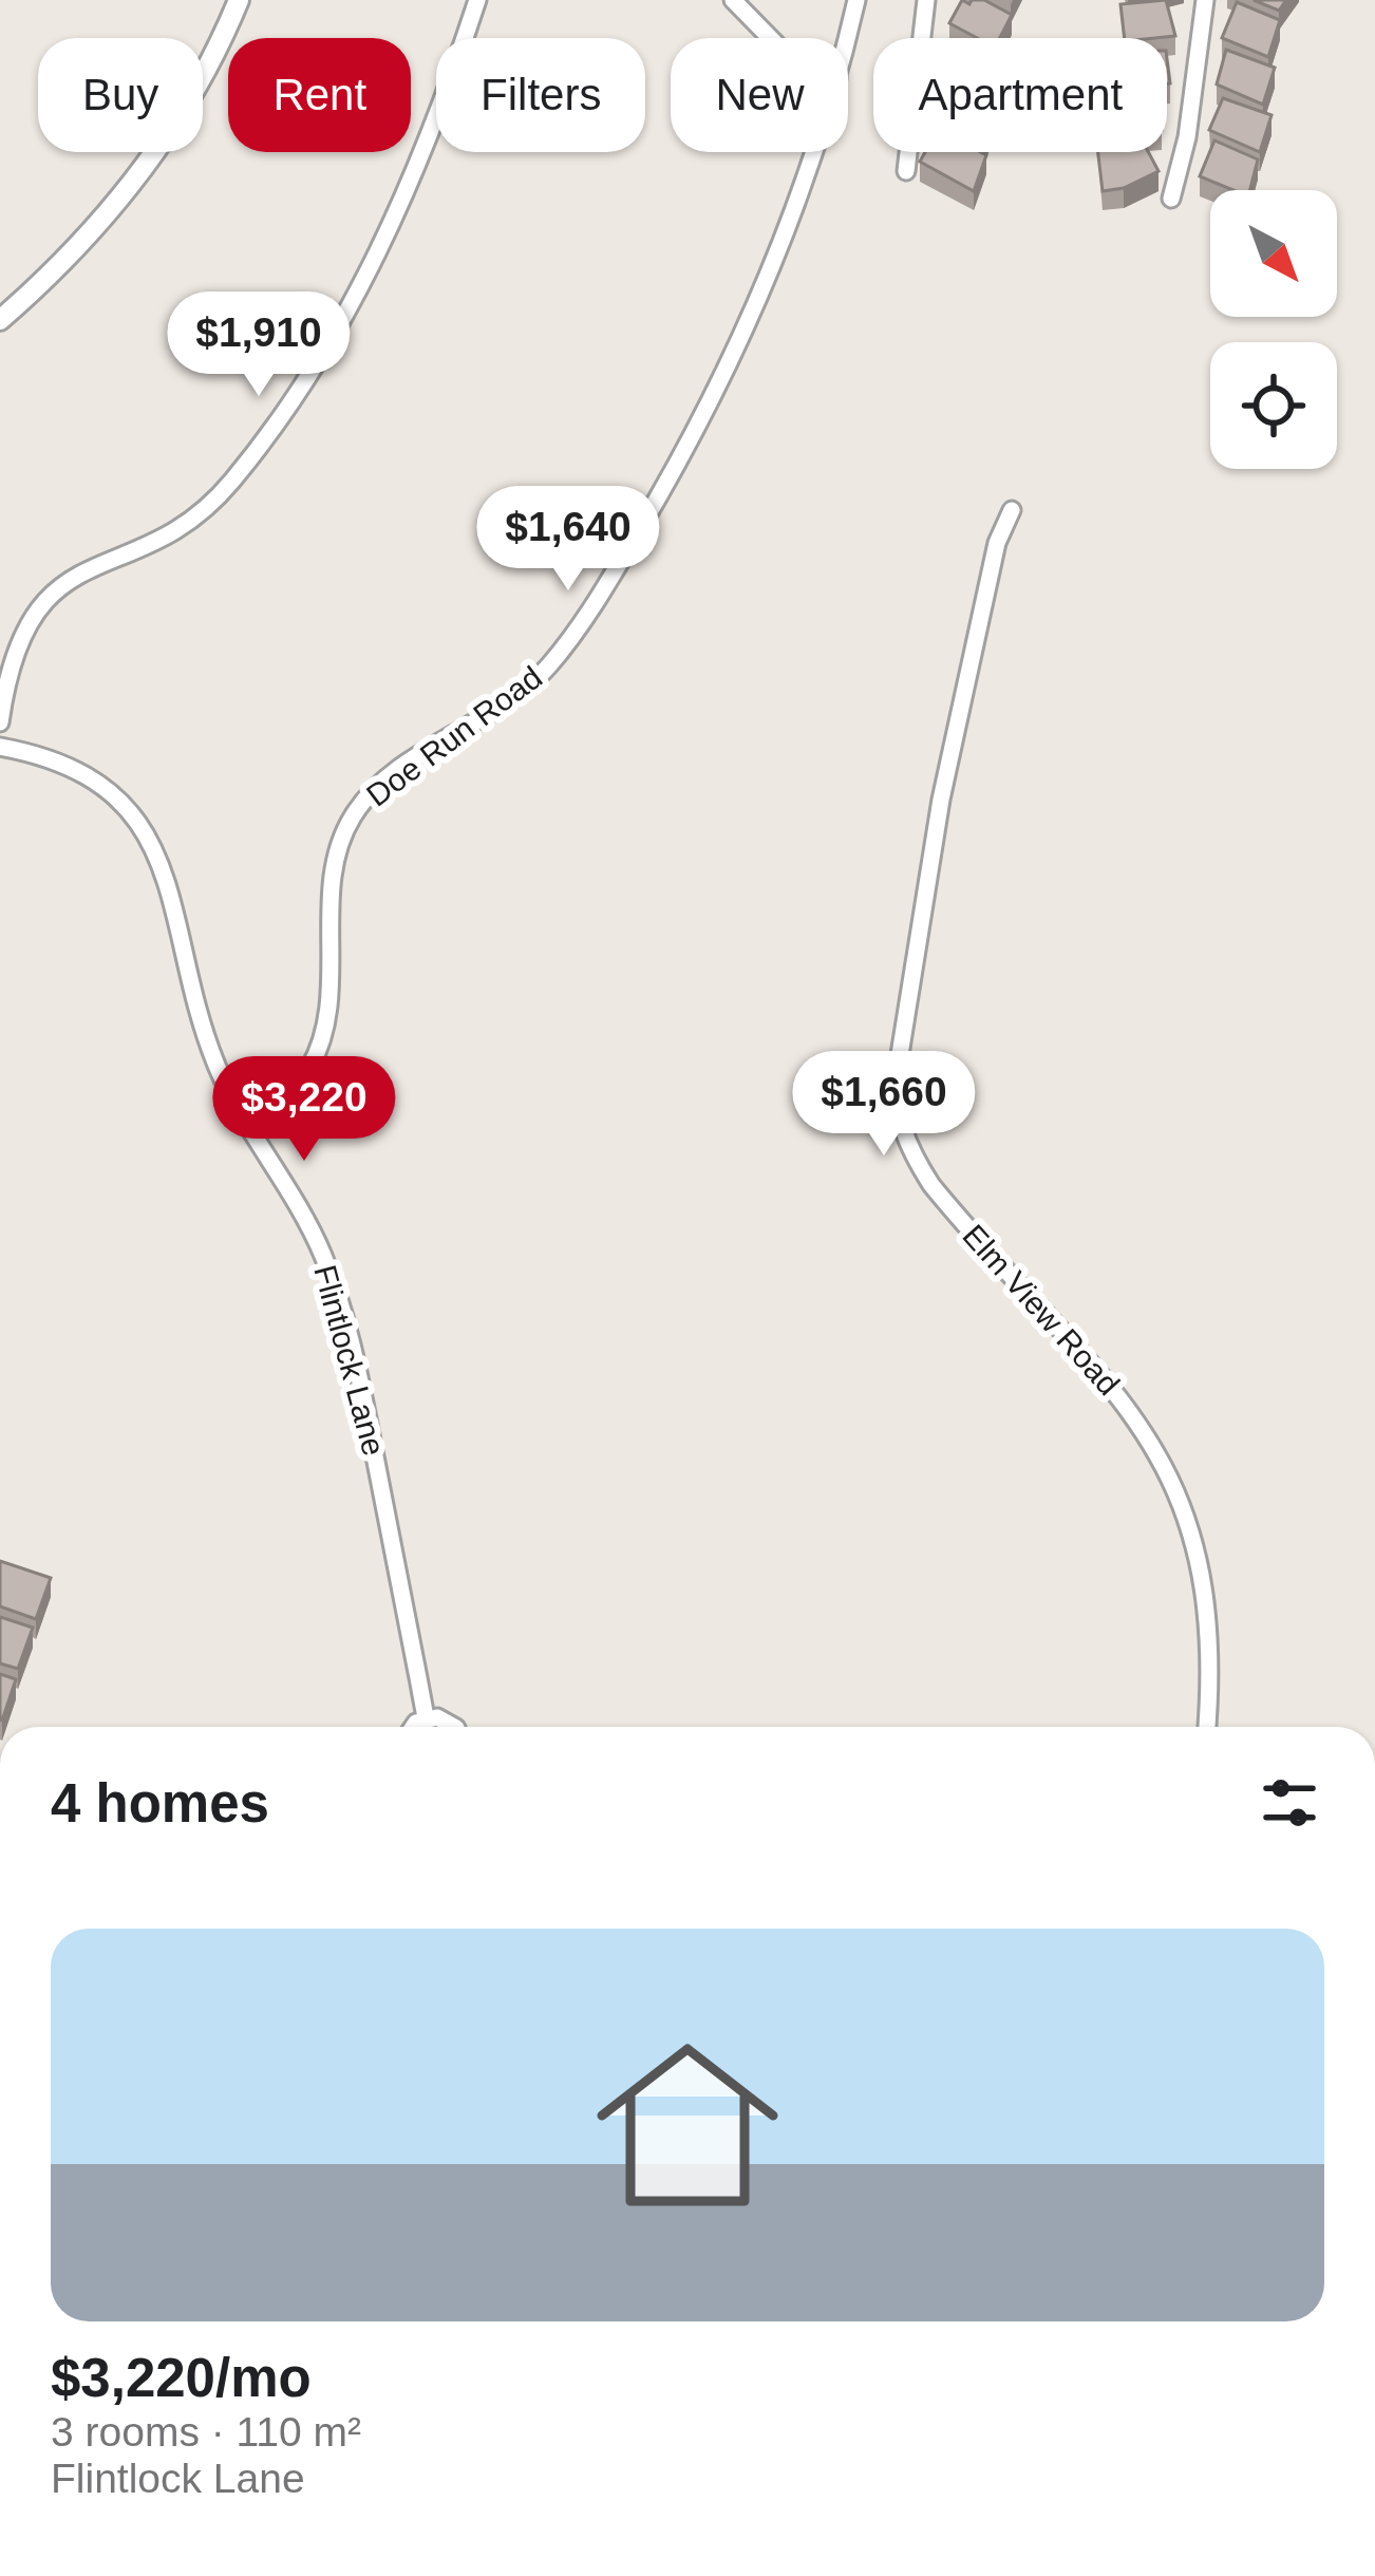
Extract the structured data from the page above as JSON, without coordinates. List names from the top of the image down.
{
  "streets": {
    "street": ["Doe Run Road", "Elm View Road", "Flintlock Lane"]
  },
  "crossings": [
    ["Doe Run Road", "Flintlock Lane"]
  ],
  "north": "bottom right",
  "page": {
    "chip": [
      "Buy",
      "Rent",
      "Filters",
      "New",
      "Apartment"
    ],
    "price": [
      "$1,910",
      "$1,640",
      "$1,660",
      "$3,220"
    ],
    "heading": "4 homes",
    "list": [
      {
        "name": "$3,220/mo",
        "note": "3 rooms · 110 m² · Flintlock Lane"
      }
    ]
  }
}
